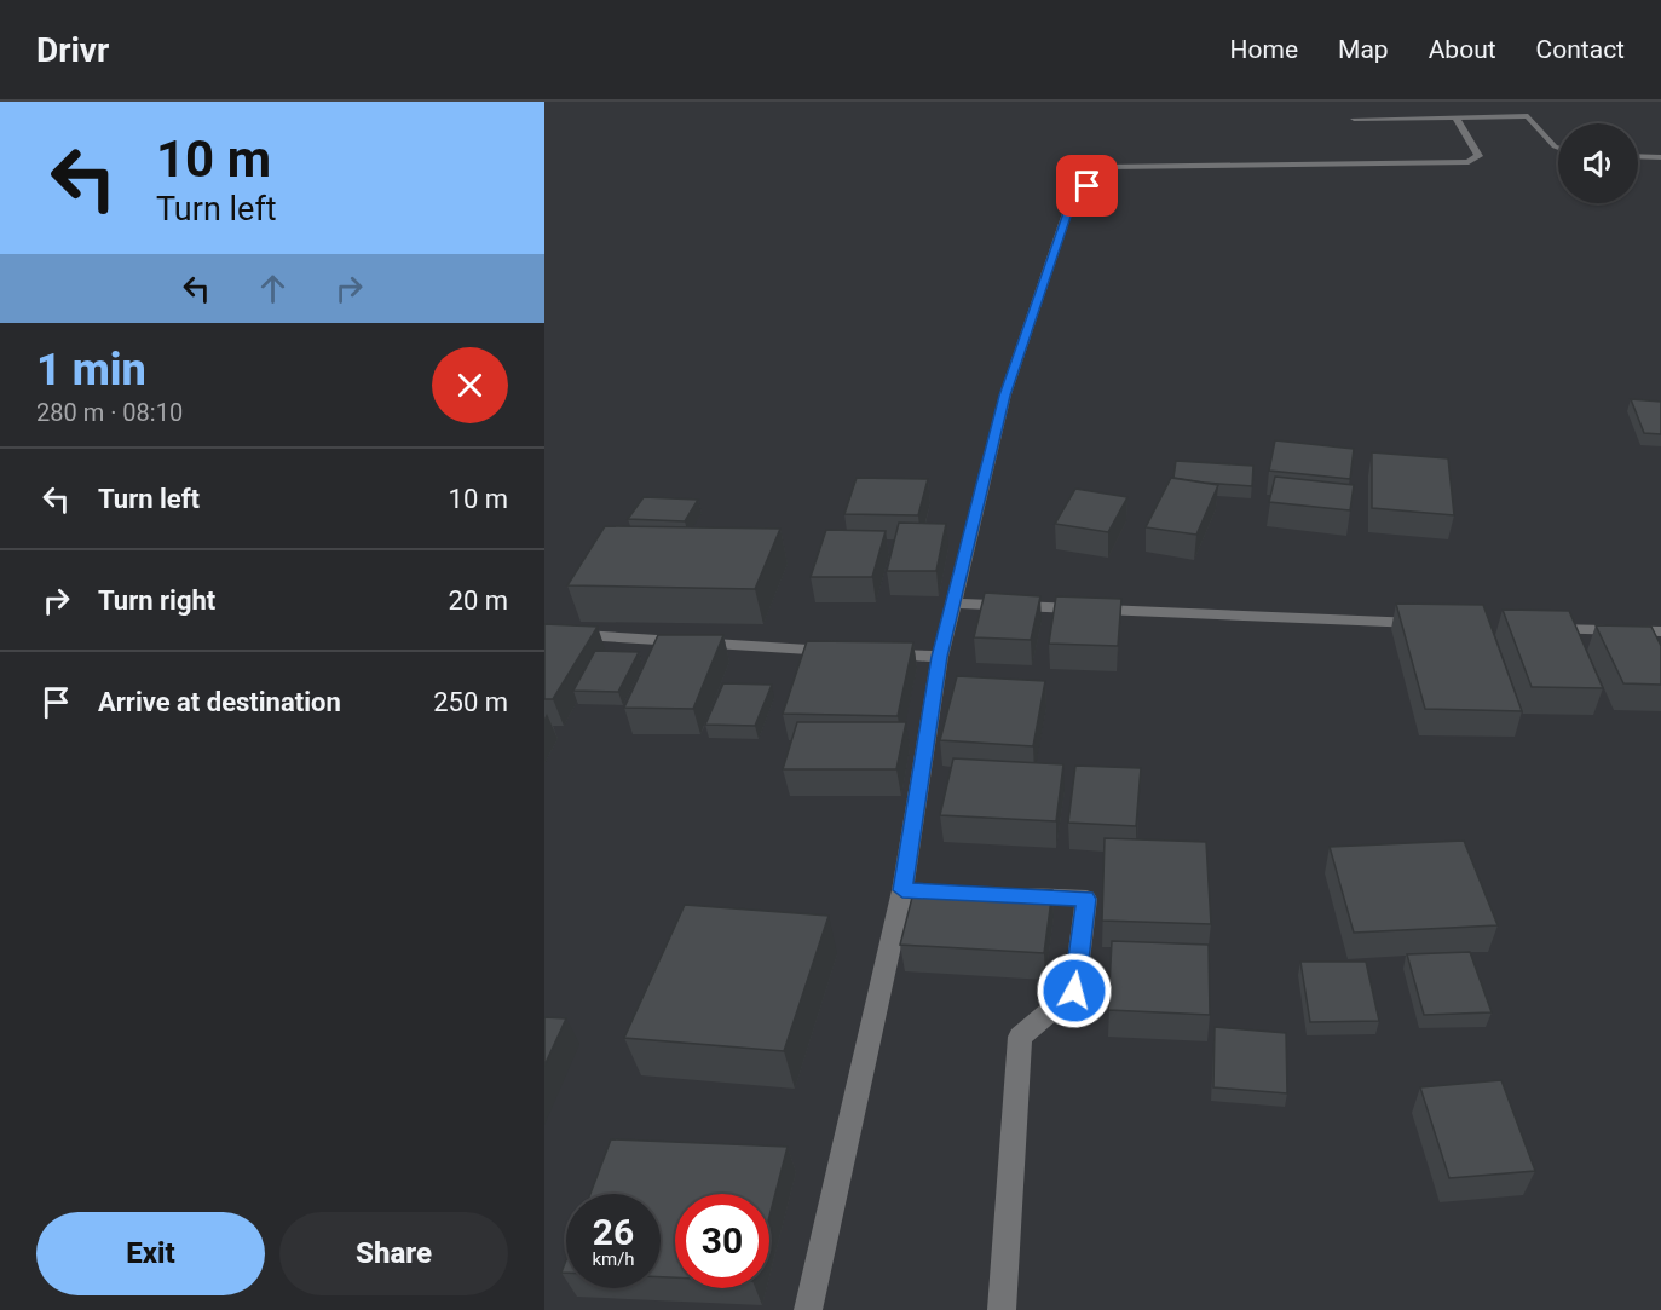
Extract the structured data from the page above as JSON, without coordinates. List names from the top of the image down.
{
  "page": {
    "header": "Drivr",
    "nav": [
      "Home",
      "Map",
      "About",
      "Contact"
    ],
    "turn": ["10 m", "Turn left"],
    "heading": ["1 min", "280 m · 08:10"],
    "list": [
      {
        "name": "Turn left",
        "value": "10 m"
      },
      {
        "name": "Turn right",
        "value": "20 m"
      },
      {
        "name": "Arrive at destination",
        "value": "250 m"
      }
    ],
    "speed": "26 km/h",
    "limit": "30",
    "buttons": ["Exit", "Share"]
  }
}
